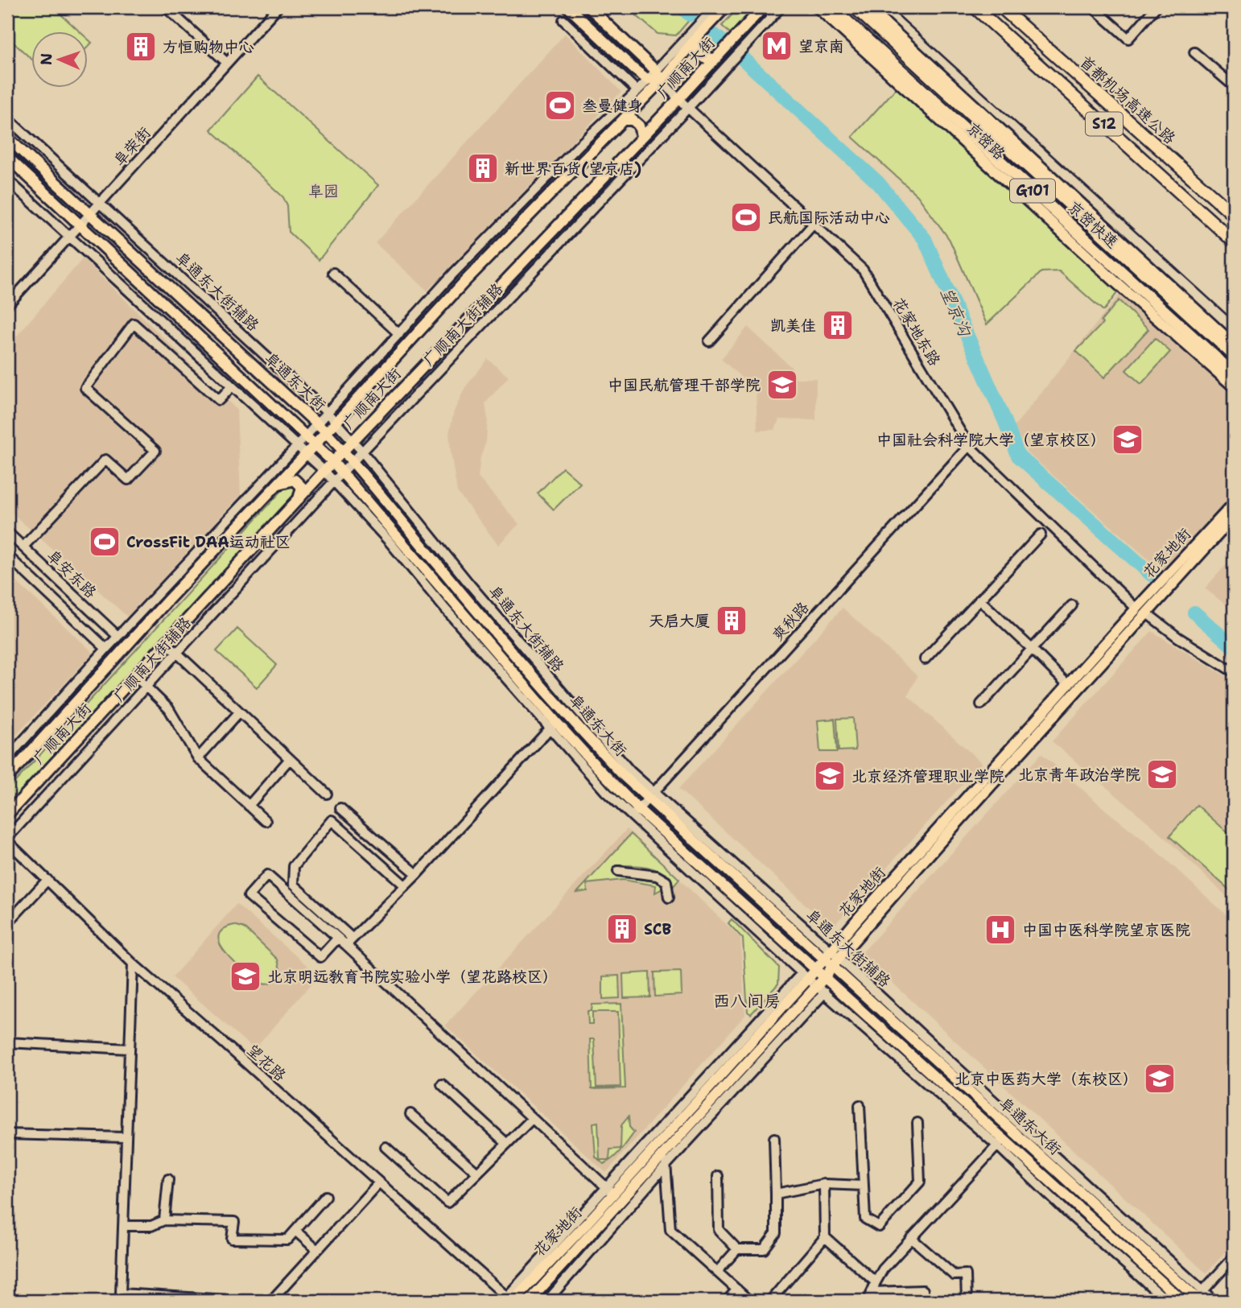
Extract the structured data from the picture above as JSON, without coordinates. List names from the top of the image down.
{
  "streets": {
    "highway": [
      "首都机场高速公路",
      "S12",
      "G101",
      "京密快速"
    ],
    "main road": [
      "广顺南大街",
      "京密路",
      "阜通东大街",
      "花家地街"
    ],
    "street": [
      "阜荣街",
      "阜通东大街辅路",
      "广顺南大街辅路",
      "花家地东路",
      "阜安东路",
      "爽秋路",
      "望花路"
    ]
  },
  "crossings": [
    ["广顺南大街", "阜通东大街辅路"],
    ["广顺南大街", "花家地东路"],
    ["广顺南大街", "阜通东大街"],
    ["阜荣街", "阜通东大街辅路"],
    ["阜荣街", "阜通东大街"],
    ["阜通东大街辅路", "广顺南大街辅路"],
    ["阜通东大街辅路", "阜通东大街"],
    ["阜通东大街辅路", "爽秋路"],
    ["广顺南大街辅路", "花家地东路"],
    ["广顺南大街辅路", "阜通东大街"],
    ["广顺南大街辅路", "望花路"],
    ["花家地东路", "花家地街"],
    ["花家地东路", "爽秋路"],
    ["阜通东大街", "花家地街"],
    ["阜通东大街", "爽秋路"],
    ["花家地街", "望花路"]
  ],
  "districts": ["西八间房"],
  "water": ["望京沟"],
  "parks": ["阜园"],
  "places": {
    "metro station": ["望京南"],
    "building": [
      "方恒购物中心",
      "新世界百货(望京店)",
      "凯美佳",
      "天启大厦",
      "SCB"
    ],
    "sports": ["叁曼健身", "民航国际活动中心", "CrossFit DAA运动社区"],
    "school or university": [
      "中国民航管理干部学院",
      "中国社会科学院大学（望京校区）",
      "北京青年政治学院",
      "北京经济管理职业学院",
      "北京明远教育书院实验小学（望花路校区）",
      "北京中医药大学（东校区）"
    ],
    "hospital": ["中国中医科学院望京医院"]
  },
  "north": "left"
}
